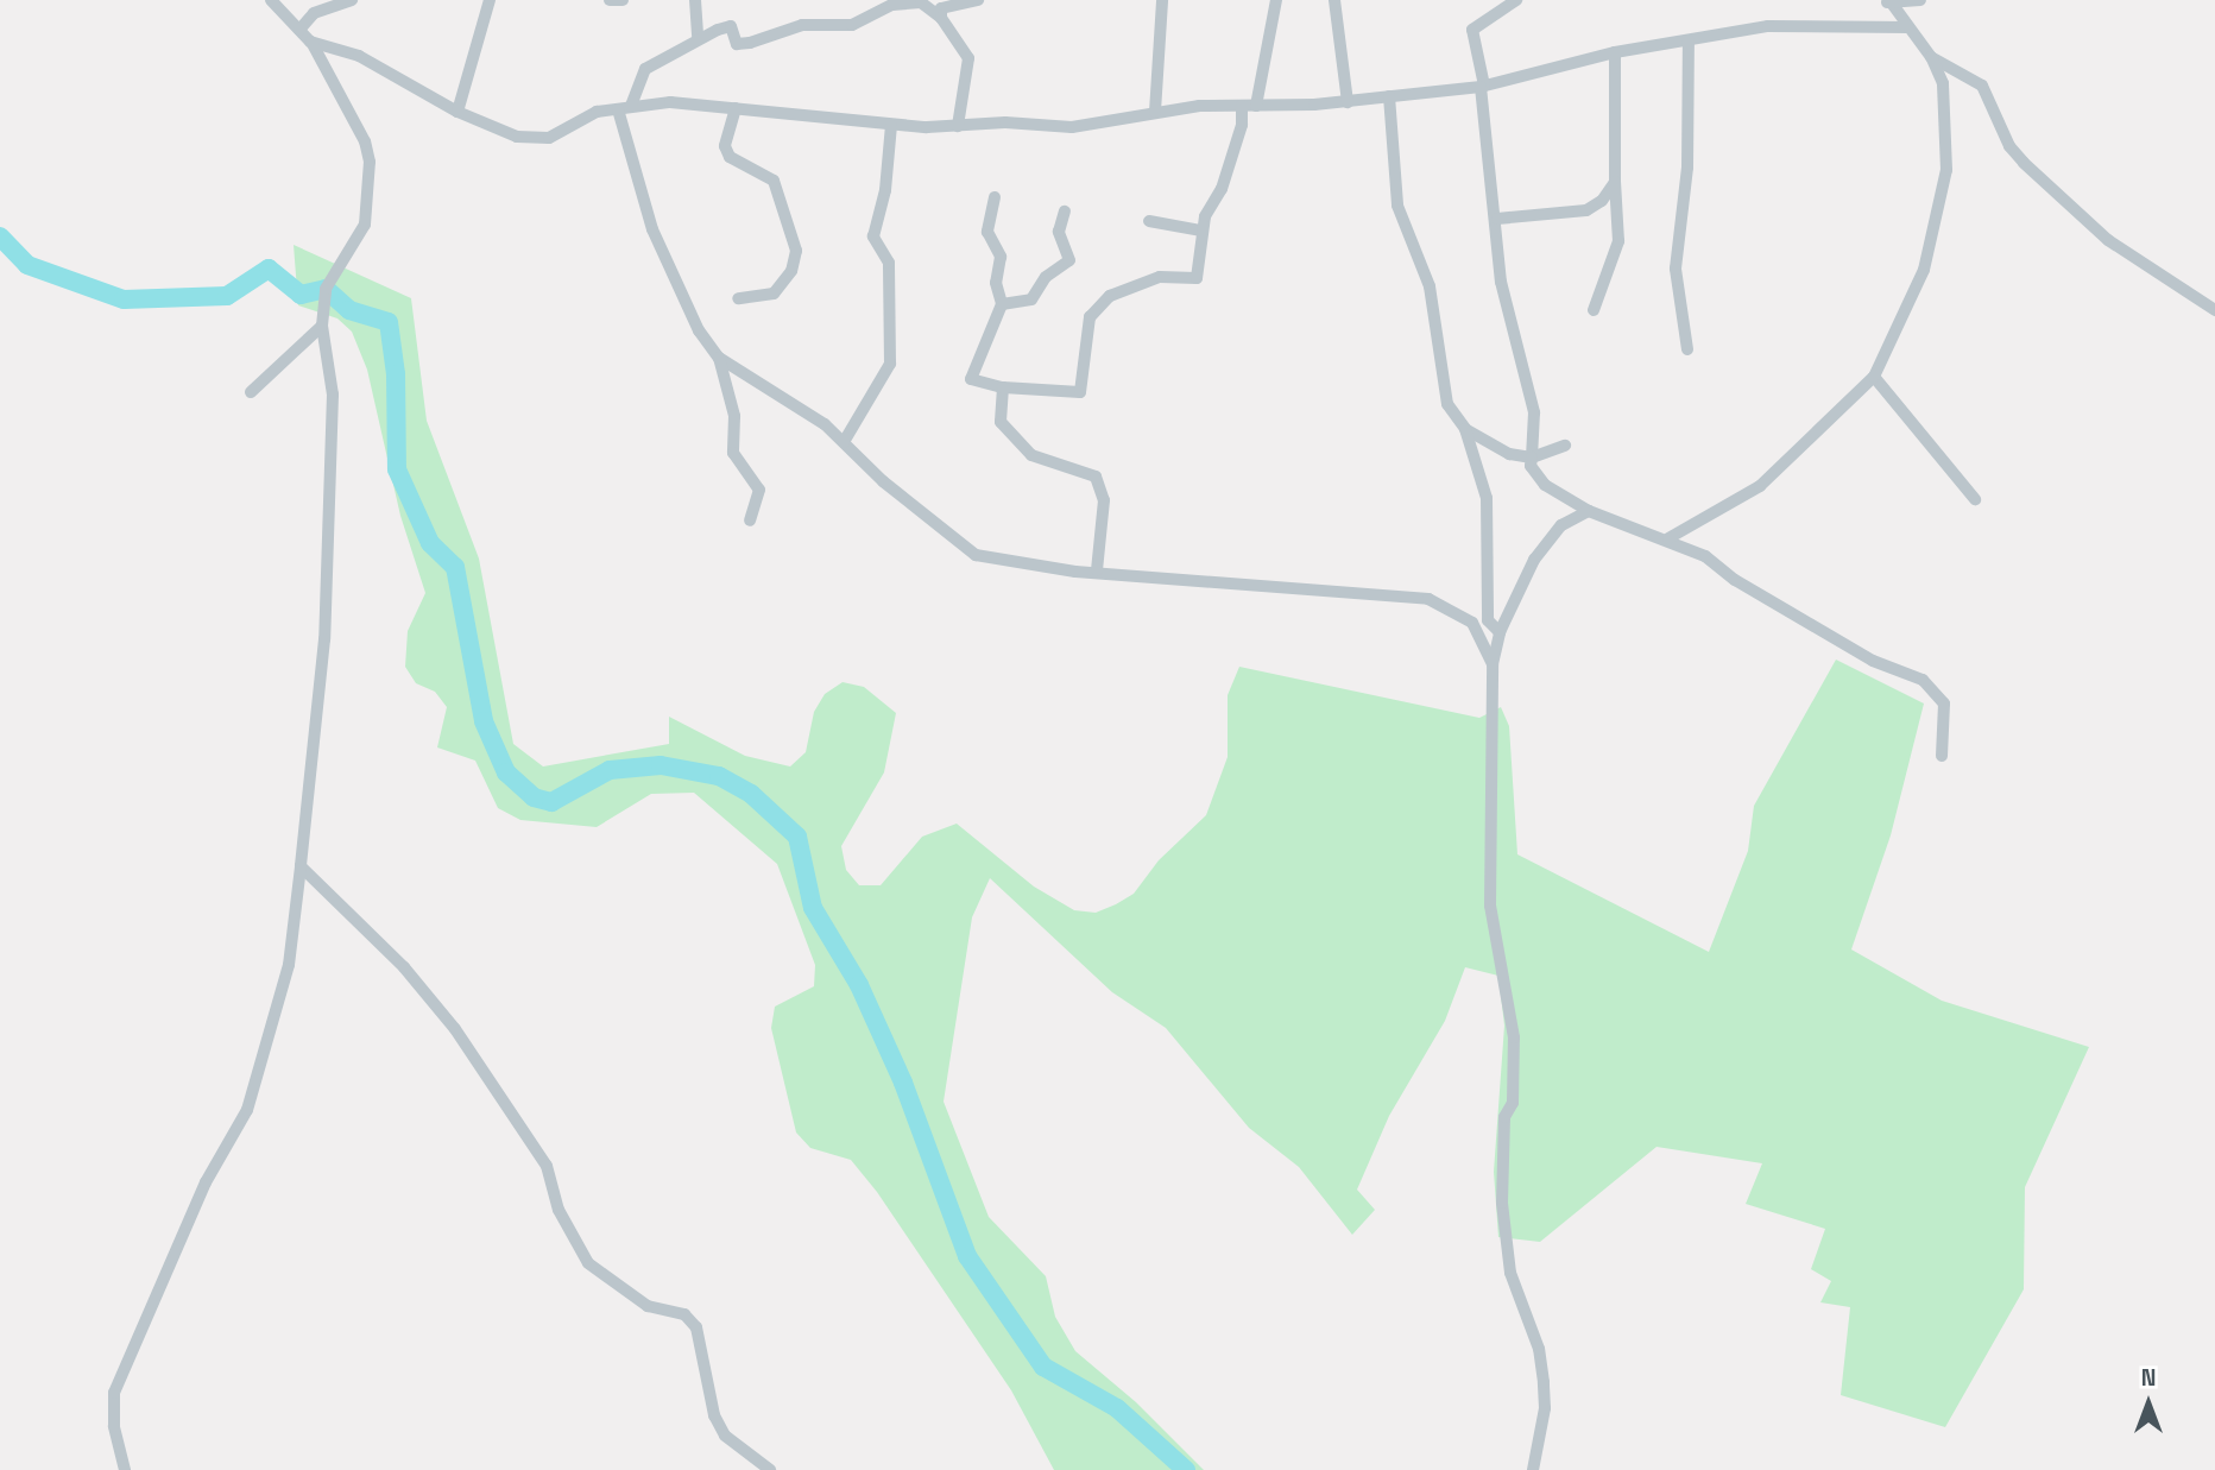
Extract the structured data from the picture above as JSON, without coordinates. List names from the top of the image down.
{
  "north": "top"
}
